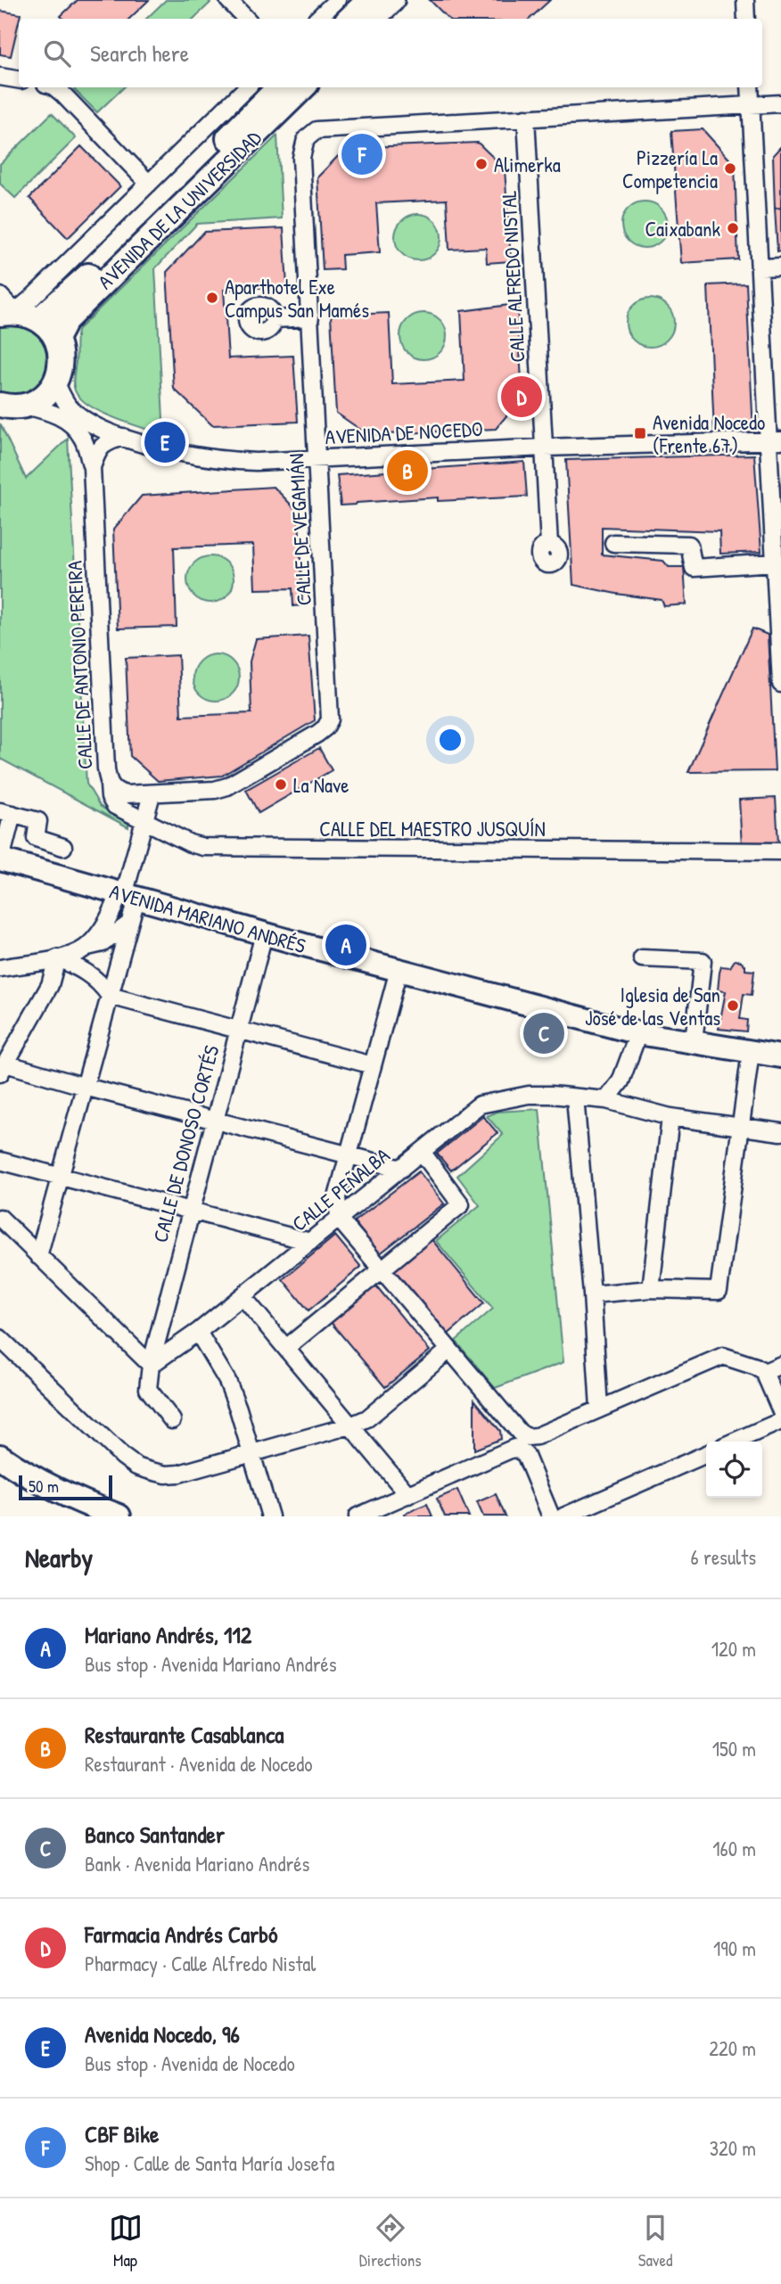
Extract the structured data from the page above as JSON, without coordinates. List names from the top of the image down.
{
  "streets": {
    "main road": ["AVENIDA DE LA UNIVERSIDAD", "AVENIDA MARIANO ANDRÉS"],
    "street": [
      "CALLE ALFREDO NISTAL",
      "AVENIDA DE NOCEDO",
      "CALLE DE VEGAMIÁN",
      "CALLE DE ANTONIO PEREIRA",
      "CALLE DEL MAESTRO JUSQUÍN",
      "CALLE DE DONOSO CORTÉS",
      "CALLE PEÑALBA"
    ]
  },
  "crossings": [
    ["CALLE ALFREDO NISTAL", "AVENIDA DE NOCEDO"],
    ["CALLE ALFREDO NISTAL", "CALLE DE VEGAMIÁN"],
    ["AVENIDA DE NOCEDO", "CALLE DE VEGAMIÁN"],
    ["CALLE DE VEGAMIÁN", "CALLE DE ANTONIO PEREIRA"],
    ["CALLE DE ANTONIO PEREIRA", "CALLE DEL MAESTRO JUSQUÍN"],
    ["AVENIDA MARIANO ANDRÉS", "CALLE DE DONOSO CORTÉS"],
    ["CALLE DE DONOSO CORTÉS", "CALLE PEÑALBA"]
  ],
  "places": {
    "other": [
      "Alimerka",
      "Pizzería La Competencia",
      "Caixabank",
      "Aparthotel Exe Campus San Mamés",
      "La Nave",
      "Iglesia de San José de las Ventas"
    ],
    "transit": ["Avenida Nocedo (Frente 67)"]
  },
  "scale_bar": "50 m",
  "page": {
    "search": "Search here",
    "pins": [
      "F",
      "D",
      "E",
      "B",
      "A",
      "C"
    ],
    "scale": "50 m",
    "heading": ["Nearby", "6 results"],
    "list": [
      {
        "mark": "A",
        "name": "Mariano Andrés, 112",
        "note": "Bus stop · Avenida Mariano Andrés",
        "value": "120 m"
      },
      {
        "mark": "B",
        "name": "Restaurante Casablanca",
        "note": "Restaurant · Avenida de Nocedo",
        "value": "150 m"
      },
      {
        "mark": "C",
        "name": "Banco Santander",
        "note": "Bank · Avenida Mariano Andrés",
        "value": "160 m"
      },
      {
        "mark": "D",
        "name": "Farmacia Andrés Carbó",
        "note": "Pharmacy · Calle Alfredo Nistal",
        "value": "190 m"
      },
      {
        "mark": "E",
        "name": "Avenida Nocedo, 96",
        "note": "Bus stop · Avenida de Nocedo",
        "value": "220 m"
      },
      {
        "mark": "F",
        "name": "CBF Bike",
        "note": "Shop · Calle de Santa María Josefa",
        "value": "320 m"
      }
    ],
    "nav": ["Map", "Directions", "Saved"]
  }
}
